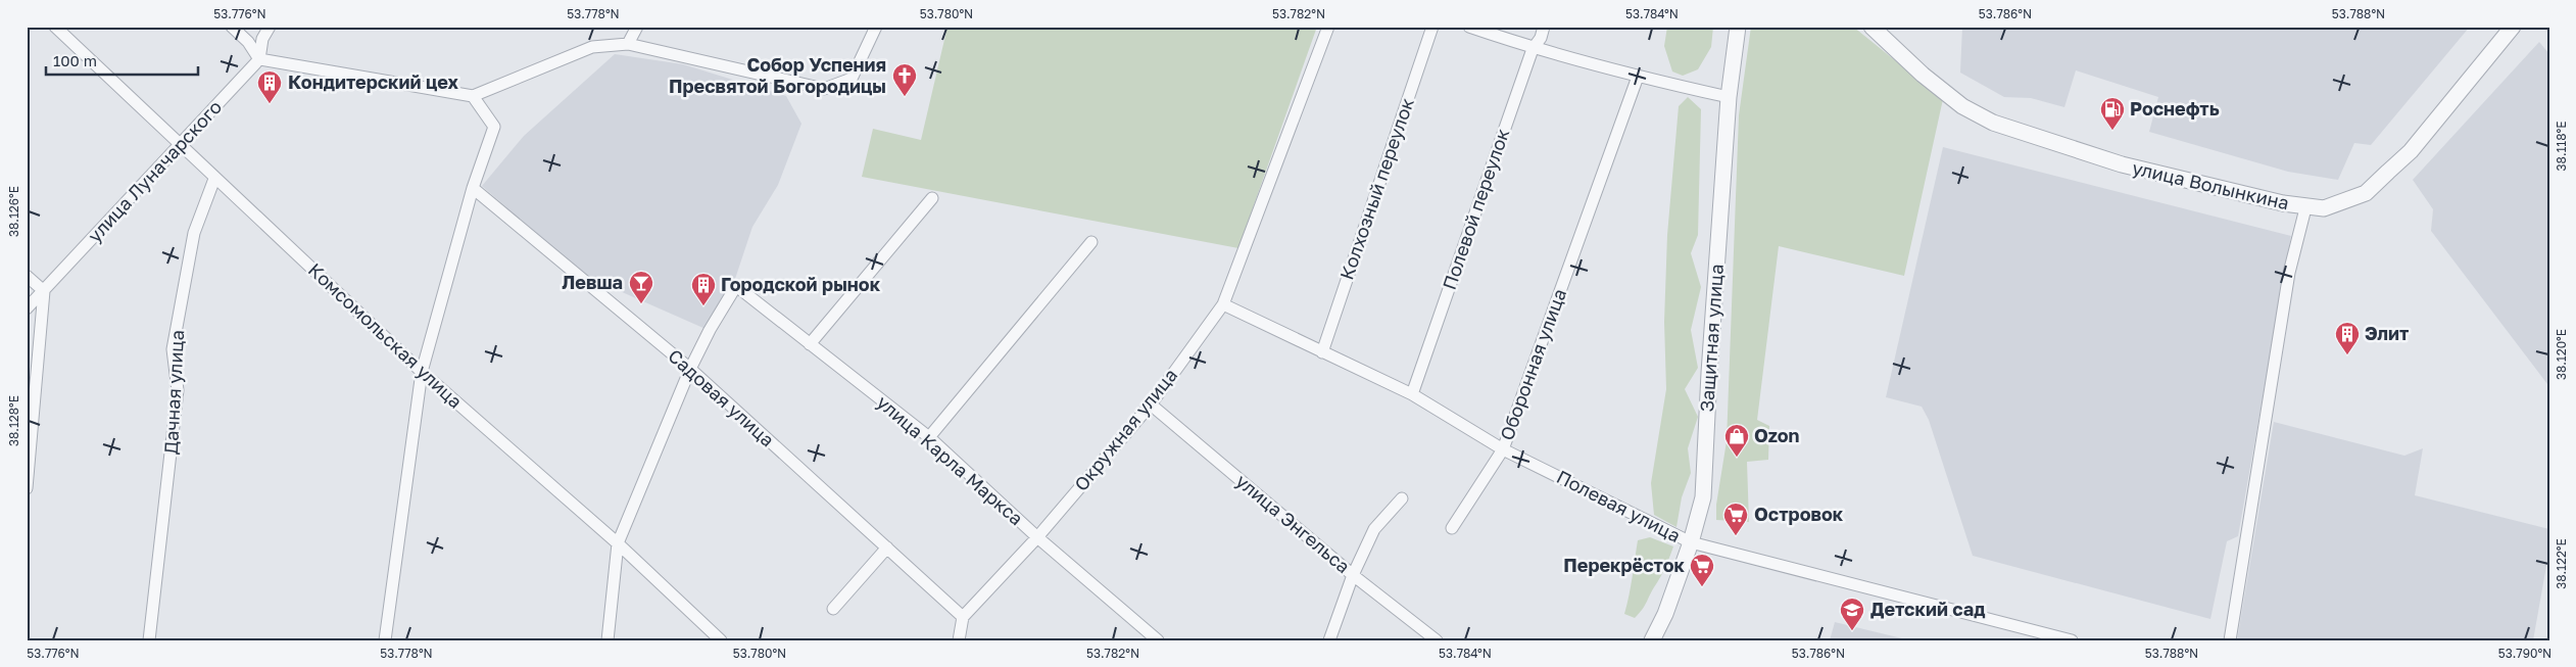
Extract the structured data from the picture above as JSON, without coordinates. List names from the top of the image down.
{
  "streets": {
    "street": [
      "улица Луначарского",
      "улица Волынкина",
      "Колхозный переулок",
      "Полевой переулок",
      "Комсомольская улица",
      "Защитная улица",
      "Оборонная улица",
      "Дачная улица",
      "Садовая улица",
      "Окружная улица",
      "улица Карла Маркса",
      "Полевая улица",
      "улица Энгельса"
    ]
  },
  "crossings": [
    ["улица Луначарского", "Комсомольская улица"],
    ["Колхозный переулок", "Полевая улица"],
    ["Полевой переулок", "Полевая улица"],
    ["Комсомольская улица", "Дачная улица"],
    ["Защитная улица", "Полевая улица"],
    ["Оборонная улица", "Полевая улица"],
    ["Садовая улица", "Окружная улица"],
    ["Садовая улица", "улица Карла Маркса"],
    ["Окружная улица", "улица Карла Маркса"],
    ["Окружная улица", "Полевая улица"],
    ["Окружная улица", "улица Энгельса"]
  ],
  "places": {
    "church": ["Собор Успения Пресвятой Богородицы"],
    "building": ["Кондитерский цех", "Городской рынок", "Элит"],
    "fuel station": ["Роснефть"],
    "bar": ["Левша"],
    "shop": ["Ozon"],
    "supermarket": ["Островок", "Перекрёсток"],
    "school or university": ["Детский сад"]
  },
  "scale_bar": "100 m",
  "coordinates": [
    "53.776°N",
    "53.778°N",
    "53.780°N",
    "53.782°N",
    "53.784°N",
    "53.786°N",
    "53.788°N",
    "38.118°E",
    "38.126°E",
    "38.120°E",
    "38.128°E",
    "38.122°E",
    "53.790°N"
  ]
}
